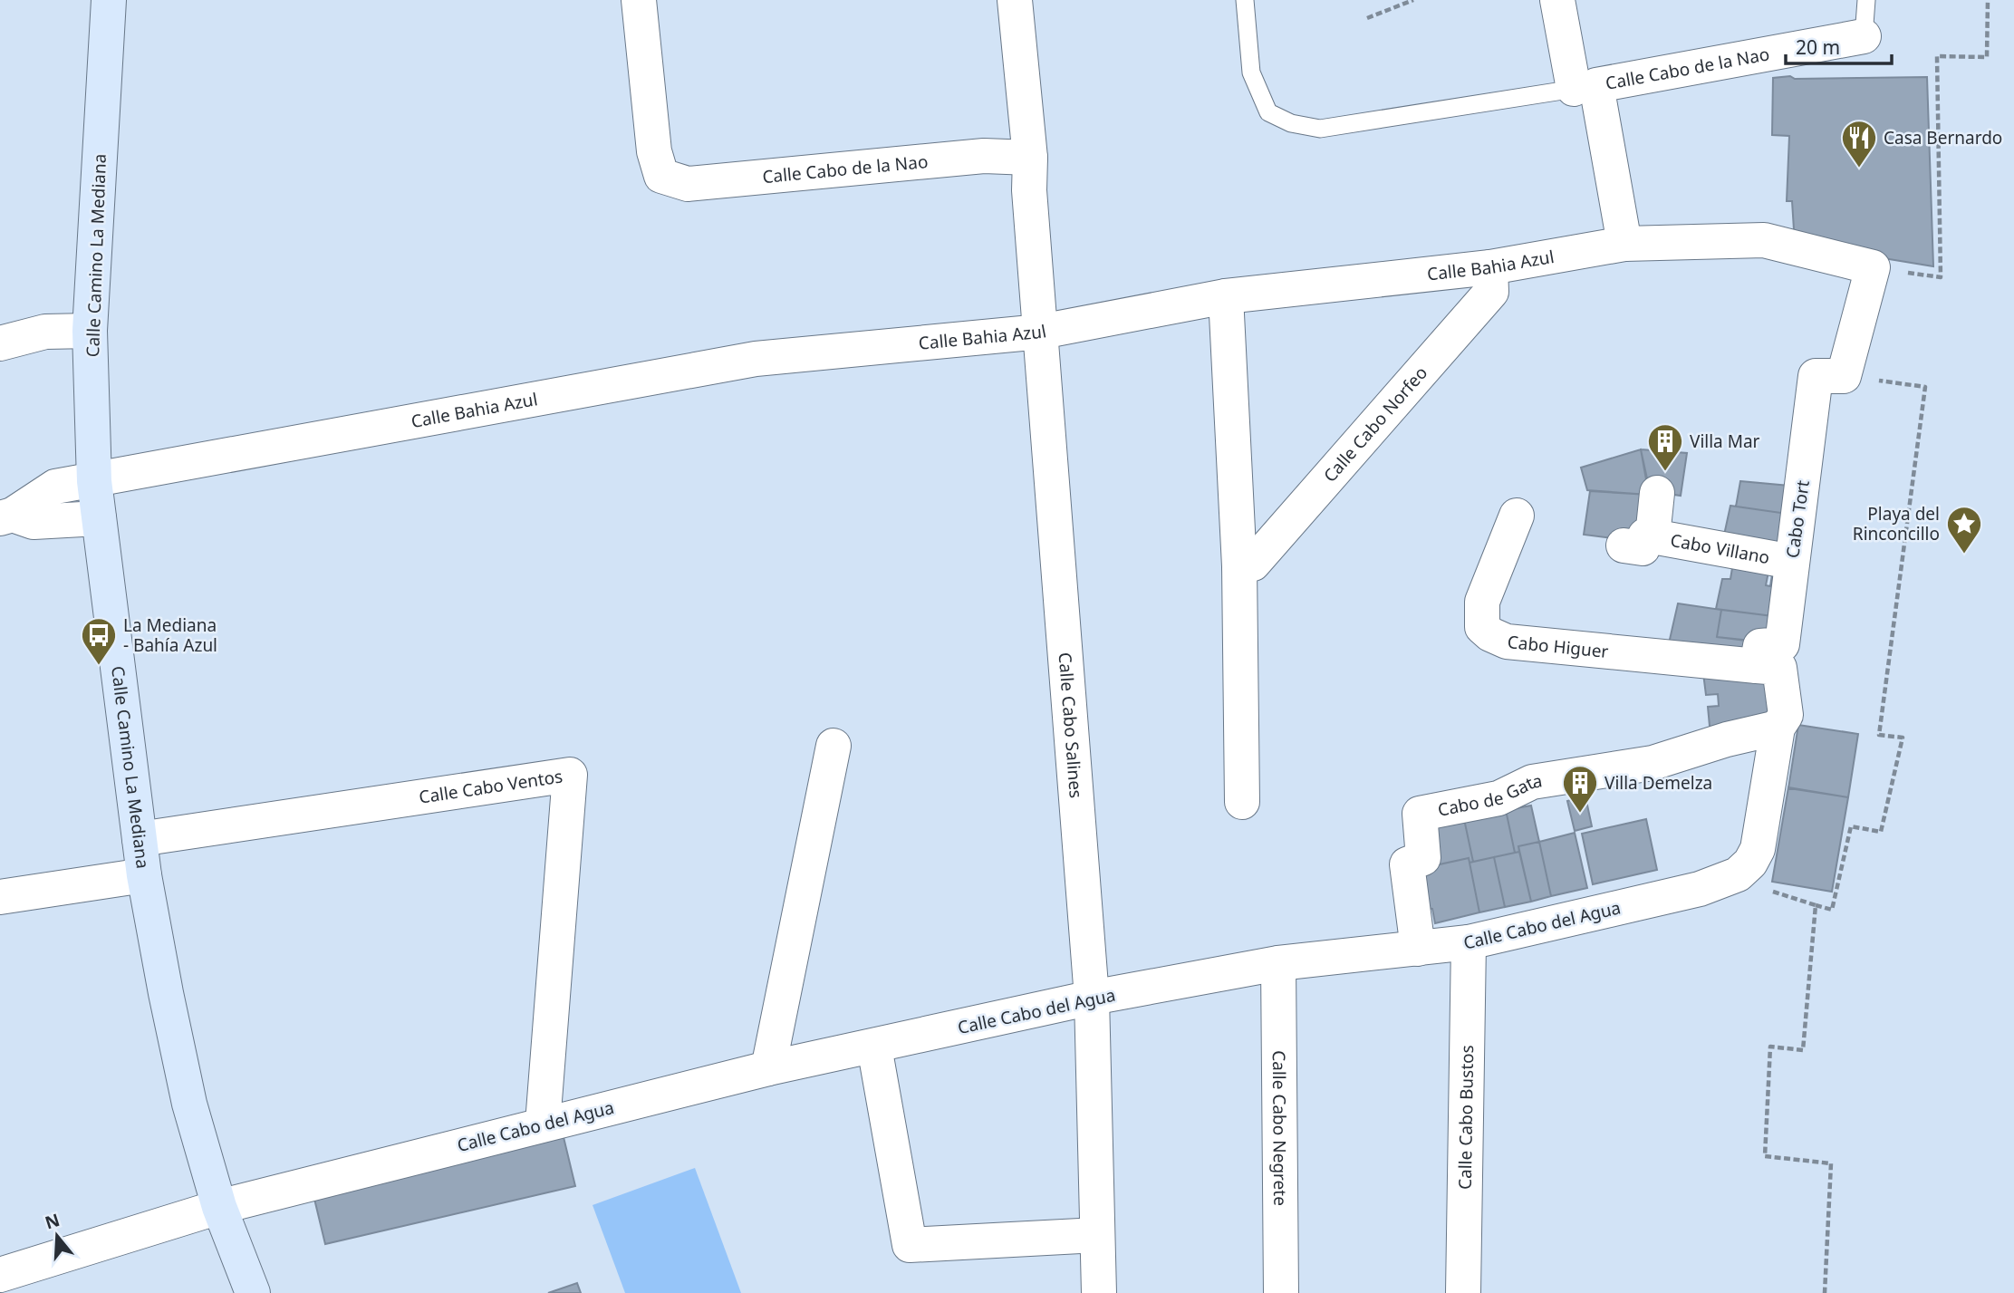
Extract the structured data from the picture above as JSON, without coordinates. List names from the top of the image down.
{
  "streets": {
    "street": [
      "Calle Cabo de la Nao",
      "Calle Camino La Mediana",
      "Calle Bahia Azul",
      "Calle Cabo Norfeo",
      "Cabo Tort",
      "Cabo Villano",
      "Cabo Higuer",
      "Calle Cabo Salines",
      "Calle Cabo Ventos",
      "Cabo de Gata",
      "Calle Cabo del Agua",
      "Calle Cabo Bustos",
      "Calle Cabo Negrete"
    ]
  },
  "crossings": [
    ["Calle Cabo de la Nao", "Calle Bahia Azul"],
    ["Calle Cabo de la Nao", "Calle Cabo Salines"],
    ["Calle Camino La Mediana", "Calle Bahia Azul"],
    ["Calle Camino La Mediana", "Calle Cabo Ventos"],
    ["Calle Camino La Mediana", "Calle Cabo del Agua"],
    ["Calle Bahia Azul", "Calle Cabo Norfeo"],
    ["Calle Bahia Azul", "Calle Cabo Salines"],
    ["Cabo Tort", "Cabo Villano"],
    ["Cabo Tort", "Cabo Higuer"],
    ["Calle Cabo Salines", "Calle Cabo del Agua"],
    ["Calle Cabo Ventos", "Calle Cabo del Agua"],
    ["Cabo de Gata", "Calle Cabo del Agua"],
    ["Calle Cabo del Agua", "Calle Cabo Bustos"],
    ["Calle Cabo del Agua", "Calle Cabo Negrete"]
  ],
  "places": {
    "restaurant": ["Casa Bernardo"],
    "building": ["Villa Mar", "Villa Demelza"],
    "place": ["Playa del Rinconcillo"],
    "bus stop": ["La Mediana - Bahía Azul"]
  },
  "scale_bar": "20 m",
  "north": "top"
}
